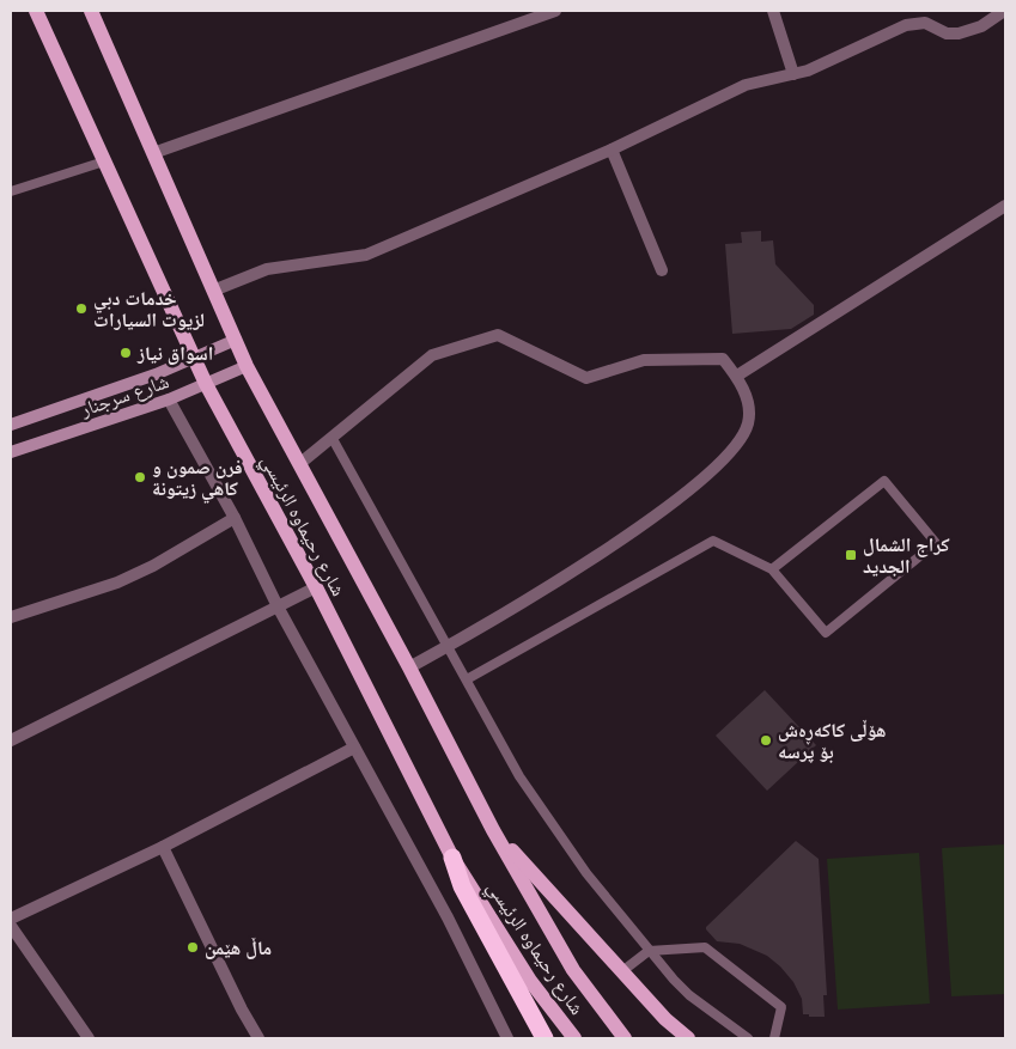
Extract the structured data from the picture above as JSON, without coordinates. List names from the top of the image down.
{
  "streets": {
    "main road": ["شارع رحيماوه الرئيسي"],
    "street": ["شارع سرجنار"]
  },
  "crossings": [
    ["شارع سرجنار", "شارع رحيماوه الرئيسي"]
  ],
  "places": {
    "other": [
      "خدمات دبي لزيوت السيارات",
      "اسواق نياز",
      "فرن صمون و كاهي زيتونة",
      "هۆڵی کاکەڕەش بۆ پرسە",
      "ماڵ هێمن"
    ],
    "transit": ["كراج الشمال الجديد"]
  }
}
